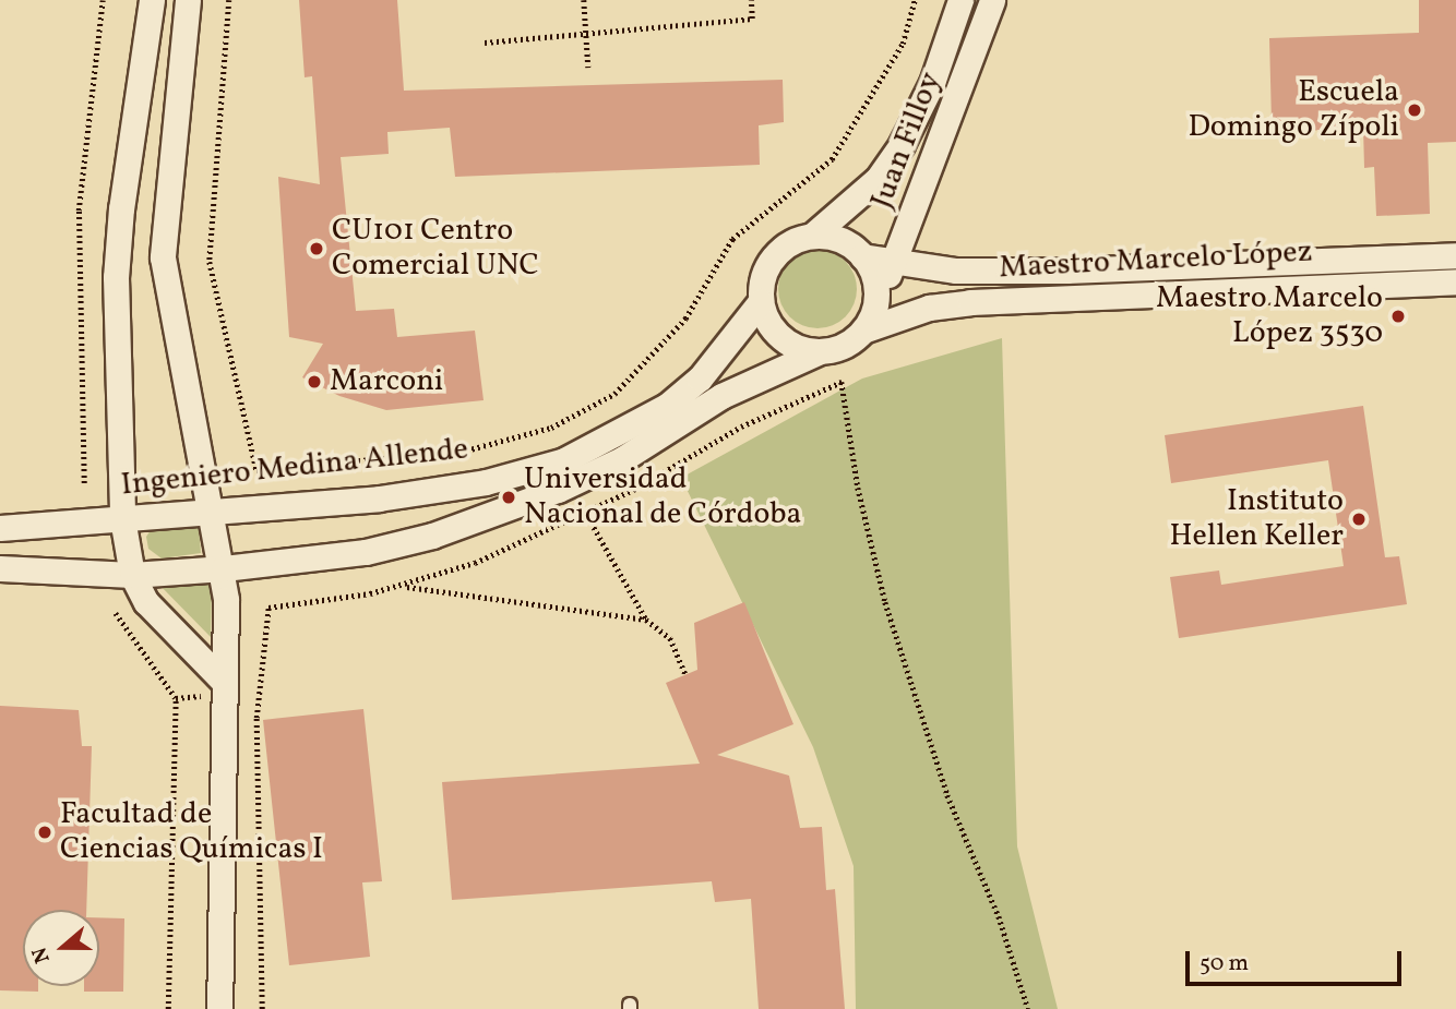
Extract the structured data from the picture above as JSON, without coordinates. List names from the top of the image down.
{
  "streets": {
    "street": ["Juan Filloy", "Maestro Marcelo López", "Ingeniero Medina Allende"]
  },
  "crossings": [
    ["Juan Filloy", "Maestro Marcelo López"],
    ["Juan Filloy", "Ingeniero Medina Allende"],
    ["Maestro Marcelo López", "Ingeniero Medina Allende"]
  ],
  "places": [
    "Escuela Domingo Zípoli",
    "CU101 Centro Comercial UNC",
    "Maestro Marcelo López 3530",
    "Marconi",
    "Universidad Nacional de Córdoba",
    "Instituto Hellen Keller",
    "Facultad de Ciencias Químicas I"
  ],
  "scale_bar": "50 m",
  "north": "left"
}
